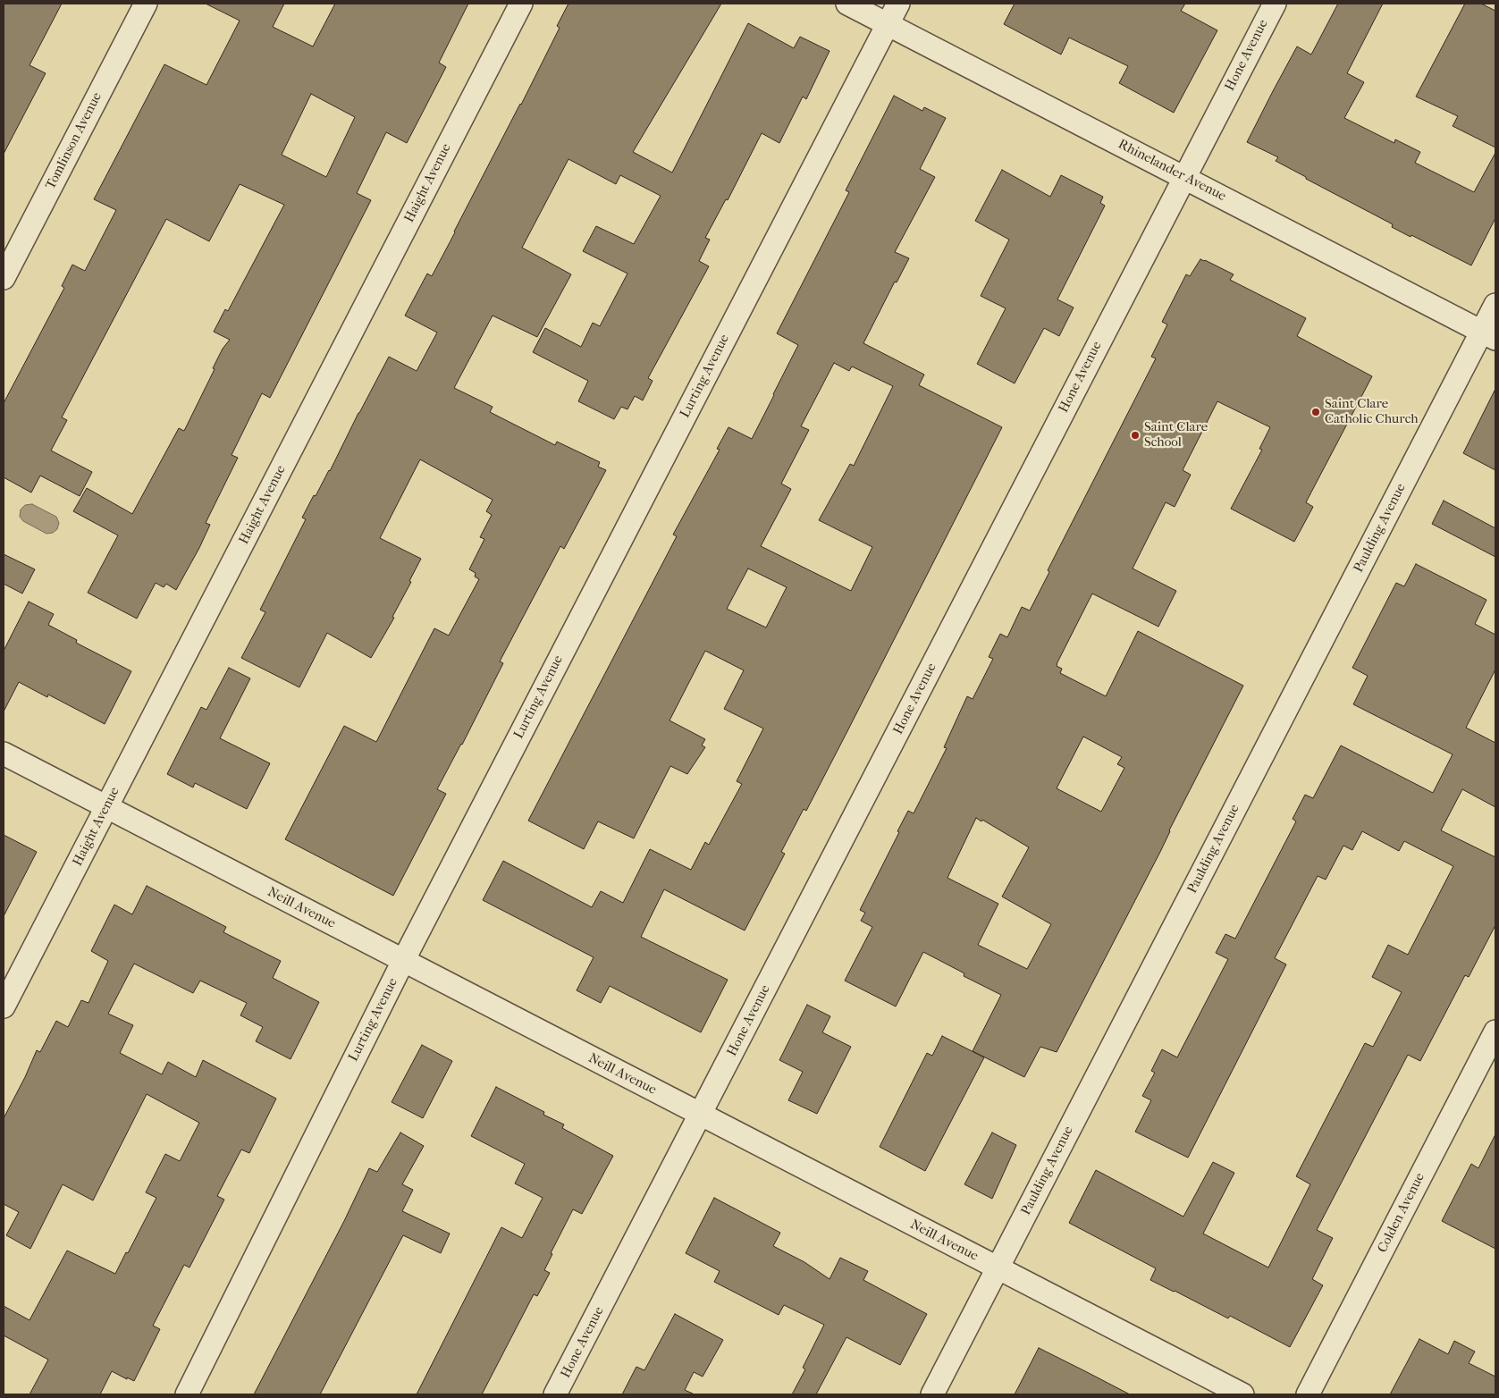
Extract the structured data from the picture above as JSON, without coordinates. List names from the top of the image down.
{
  "streets": {
    "street": [
      "Hone Avenue",
      "Tomlinson Avenue",
      "Rhinelander Avenue",
      "Haight Avenue",
      "Lurting Avenue",
      "Paulding Avenue",
      "Neill Avenue",
      "Colden Avenue"
    ]
  },
  "crossings": [
    ["Hone Avenue", "Rhinelander Avenue"],
    ["Hone Avenue", "Neill Avenue"],
    ["Rhinelander Avenue", "Lurting Avenue"],
    ["Rhinelander Avenue", "Paulding Avenue"],
    ["Haight Avenue", "Neill Avenue"],
    ["Lurting Avenue", "Neill Avenue"],
    ["Paulding Avenue", "Neill Avenue"]
  ],
  "places": ["Saint Clare Catholic Church", "Saint Clare School"]
}
